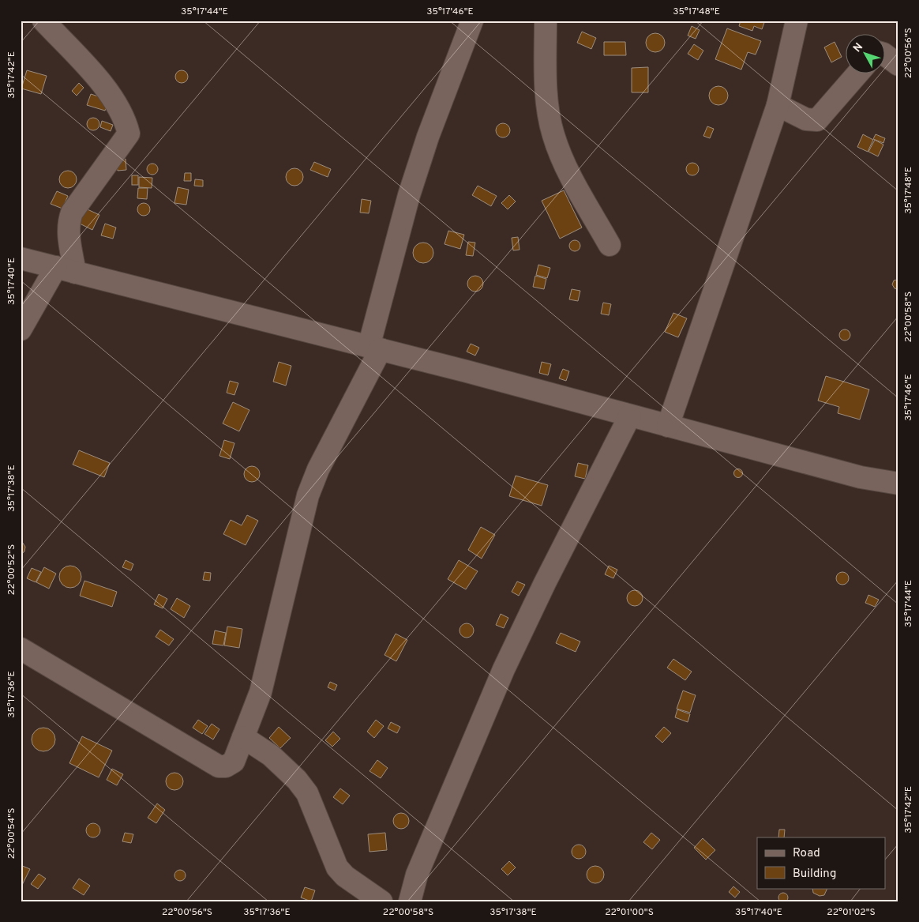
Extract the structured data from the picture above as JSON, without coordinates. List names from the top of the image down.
{
  "legend": ["Road", "Building"],
  "north": "top left",
  "coordinates": [
    "35°17'44\"E",
    "35°17'46\"E",
    "35°17'48\"E",
    "22°00'56\"S",
    "35°17'42\"E",
    "35°17'40\"E",
    "22°00'58\"S",
    "35°17'38\"E",
    "22°00'52\"S",
    "35°17'36\"E",
    "22°00'54\"S",
    "22°01'00\"S",
    "22°01'02\"S"
  ]
}
